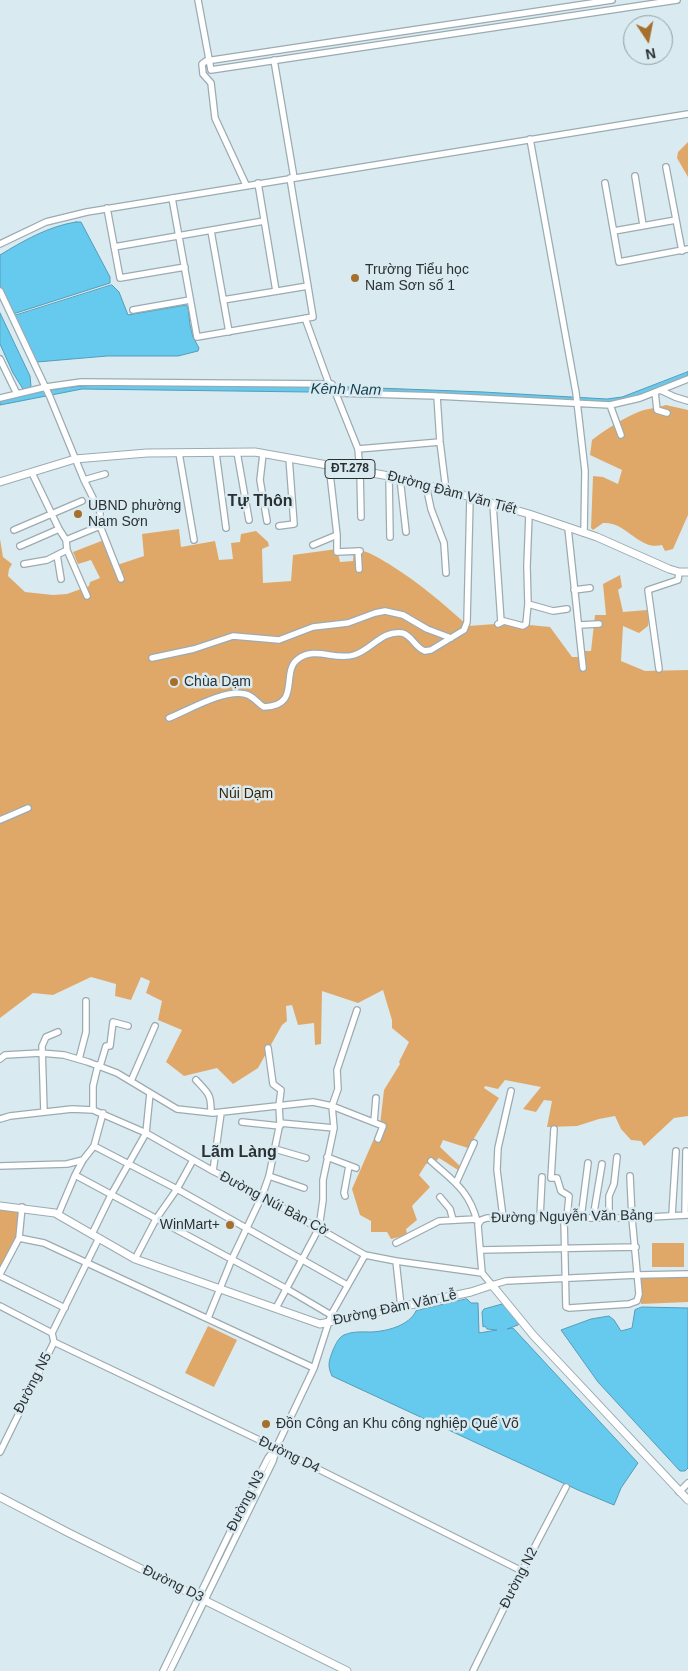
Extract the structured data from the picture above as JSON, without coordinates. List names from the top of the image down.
{
  "streets": {
    "main road": [
      "ĐT.278",
      "Đường Đàm Văn Tiết",
      "Đường Đàm Văn Lễ",
      "Đường D3"
    ],
    "street": [
      "Đường Núi Bàn Cờ",
      "Đường Nguyễn Văn Bảng",
      "Đường N5",
      "Đường D4",
      "Đường N3",
      "Đường N2"
    ]
  },
  "crossings": [
    ["Đường Núi Bàn Cờ", "Đường Nguyễn Văn Bảng"],
    ["Đường Núi Bàn Cờ", "Đường N3"],
    ["Đường Đàm Văn Lễ", "Đường N3"],
    ["Đường N5", "Đường D4"],
    ["Đường D4", "Đường N3"],
    ["Đường D4", "Đường N2"],
    ["Đường N3", "Đường D3"]
  ],
  "districts": ["Tự Thôn", "Lãm Làng"],
  "water": ["Kênh Nam"],
  "parks": ["Núi Dạm"],
  "places": [
    "Trường Tiểu học Nam Sơn số 1",
    "UBND phường Nam Sơn",
    "Chùa Dạm",
    "WinMart+",
    "Đồn Công an Khu công nghiệp Quế Võ"
  ],
  "north": "bottom"
}
